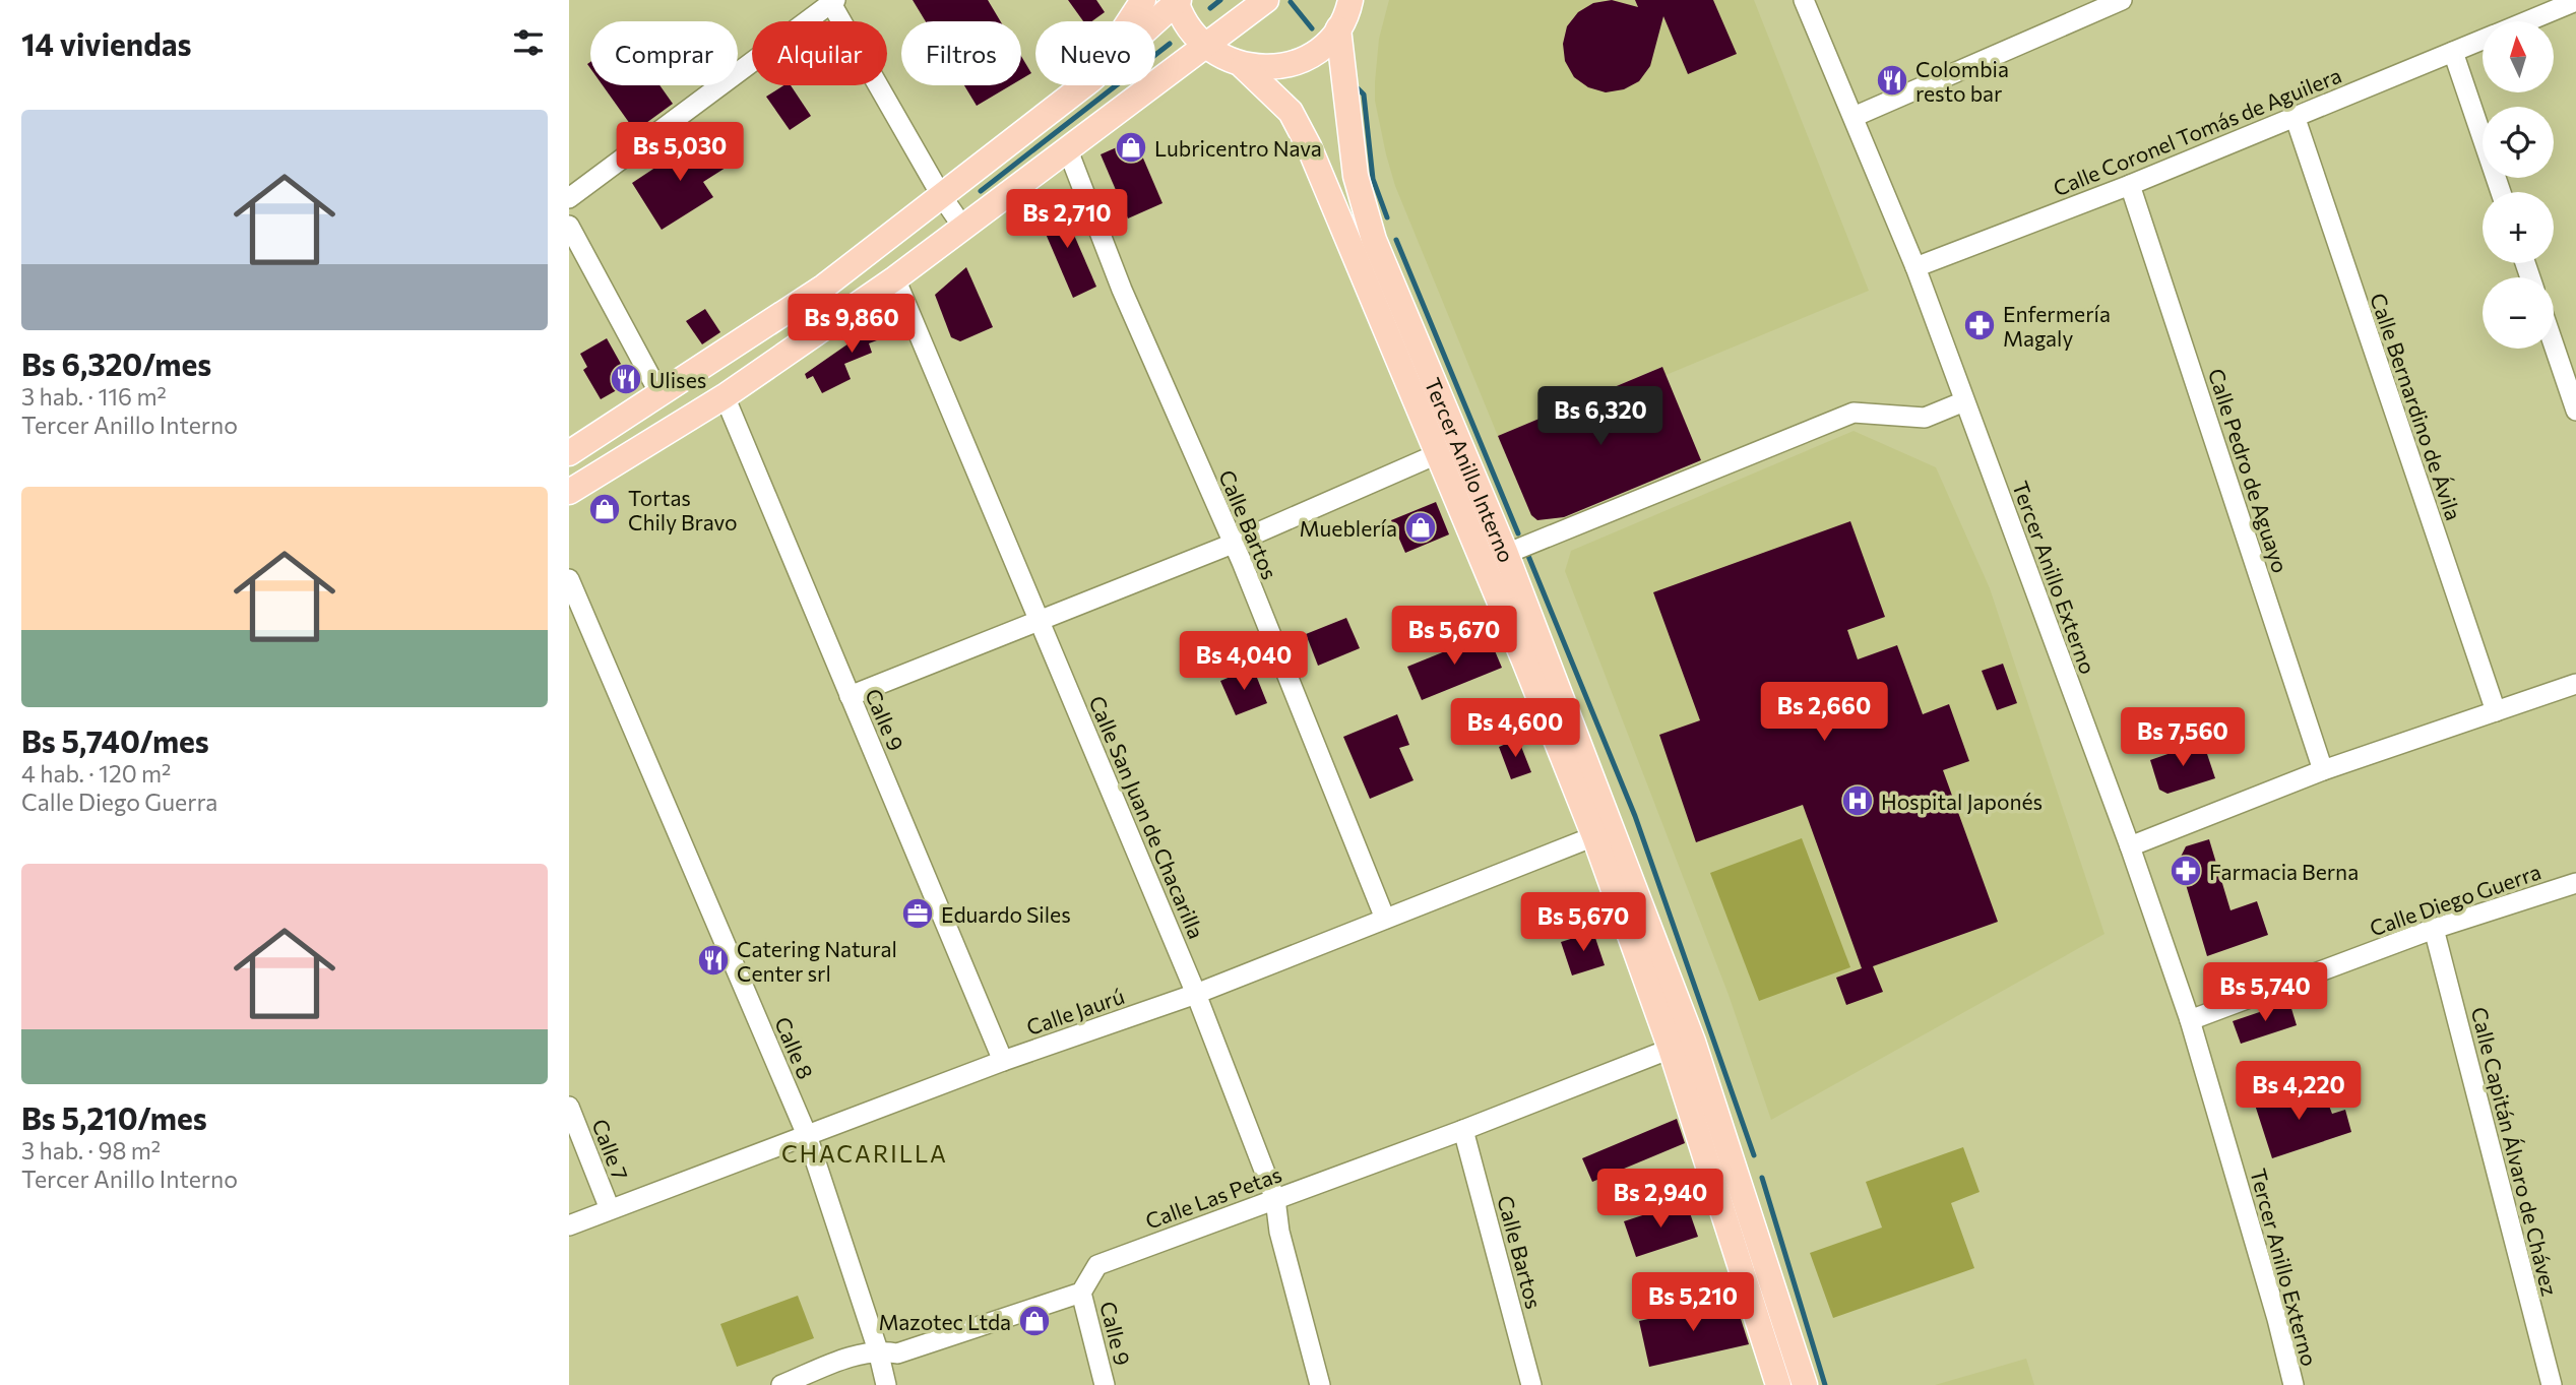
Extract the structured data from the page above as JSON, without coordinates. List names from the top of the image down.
{
  "streets": {
    "main road": ["Tercer Anillo Interno"],
    "street": [
      "Calle Coronel Tomás de Aguilera",
      "Calle Bernardino de Ávila",
      "Calle Pedro de Aguayo",
      "Calle Bartos",
      "Tercer Anillo Externo",
      "Calle 9",
      "Calle San Juan de Chacarilla",
      "Calle Diego Guerra",
      "Calle Jaurú",
      "Calle 8",
      "Calle 7",
      "Calle Capitán Álvaro de Chávez",
      "Calle Las Petas"
    ]
  },
  "crossings": [
    ["Calle Coronel Tomás de Aguilera", "Calle Bernardino de Ávila"],
    ["Calle Coronel Tomás de Aguilera", "Calle Pedro de Aguayo"],
    ["Calle Coronel Tomás de Aguilera", "Tercer Anillo Externo"],
    ["Tercer Anillo Interno", "Calle Jaurú"],
    ["Tercer Anillo Interno", "Calle Las Petas"],
    ["Calle Bartos", "Calle Jaurú"],
    ["Calle Bartos", "Calle Las Petas"],
    ["Tercer Anillo Externo", "Calle Diego Guerra"],
    ["Calle 9", "Calle Jaurú"],
    ["Calle 9", "Calle Las Petas"],
    ["Calle San Juan de Chacarilla", "Calle Jaurú"],
    ["Calle San Juan de Chacarilla", "Calle Las Petas"],
    ["Calle Diego Guerra", "Calle Capitán Álvaro de Chávez"],
    ["Calle Jaurú", "Calle 8"],
    ["Calle Jaurú", "Calle 7"]
  ],
  "districts": ["CHACARILLA"],
  "places": {
    "restaurant": ["Colombia resto bar", "Ulises", "Catering Natural Center srl"],
    "shop": [
      "Lubricentro Nava",
      "Tortas Chily Bravo",
      "Mueblería",
      "Mazotec Ltda"
    ],
    "pharmacy": ["Enfermería Magaly", "Farmacia Berna"],
    "hospital": ["Hospital Japonés"],
    "office": ["Eduardo Siles"]
  },
  "north": "top",
  "page": {
    "heading": "14 viviendas",
    "map_buttons": ["+", "−"],
    "chip": [
      "Comprar",
      "Alquilar",
      "Filtros",
      "Nuevo"
    ],
    "list": [
      {
        "name": "Bs 6,320/mes",
        "note": "3 hab. · 116 m² · Tercer Anillo Interno"
      },
      {
        "name": "Bs 5,740/mes",
        "note": "4 hab. · 120 m² · Calle Diego Guerra"
      },
      {
        "name": "Bs 5,210/mes",
        "note": "3 hab. · 98 m² · Tercer Anillo Interno"
      }
    ],
    "price": [
      "Bs 5,030",
      "Bs 2,710",
      "Bs 9,860",
      "Bs 6,320",
      "Bs 5,670",
      "Bs 4,040",
      "Bs 2,660",
      "Bs 4,600",
      "Bs 7,560",
      "Bs 5,670",
      "Bs 5,740",
      "Bs 4,220",
      "Bs 2,940",
      "Bs 5,210"
    ]
  }
}
